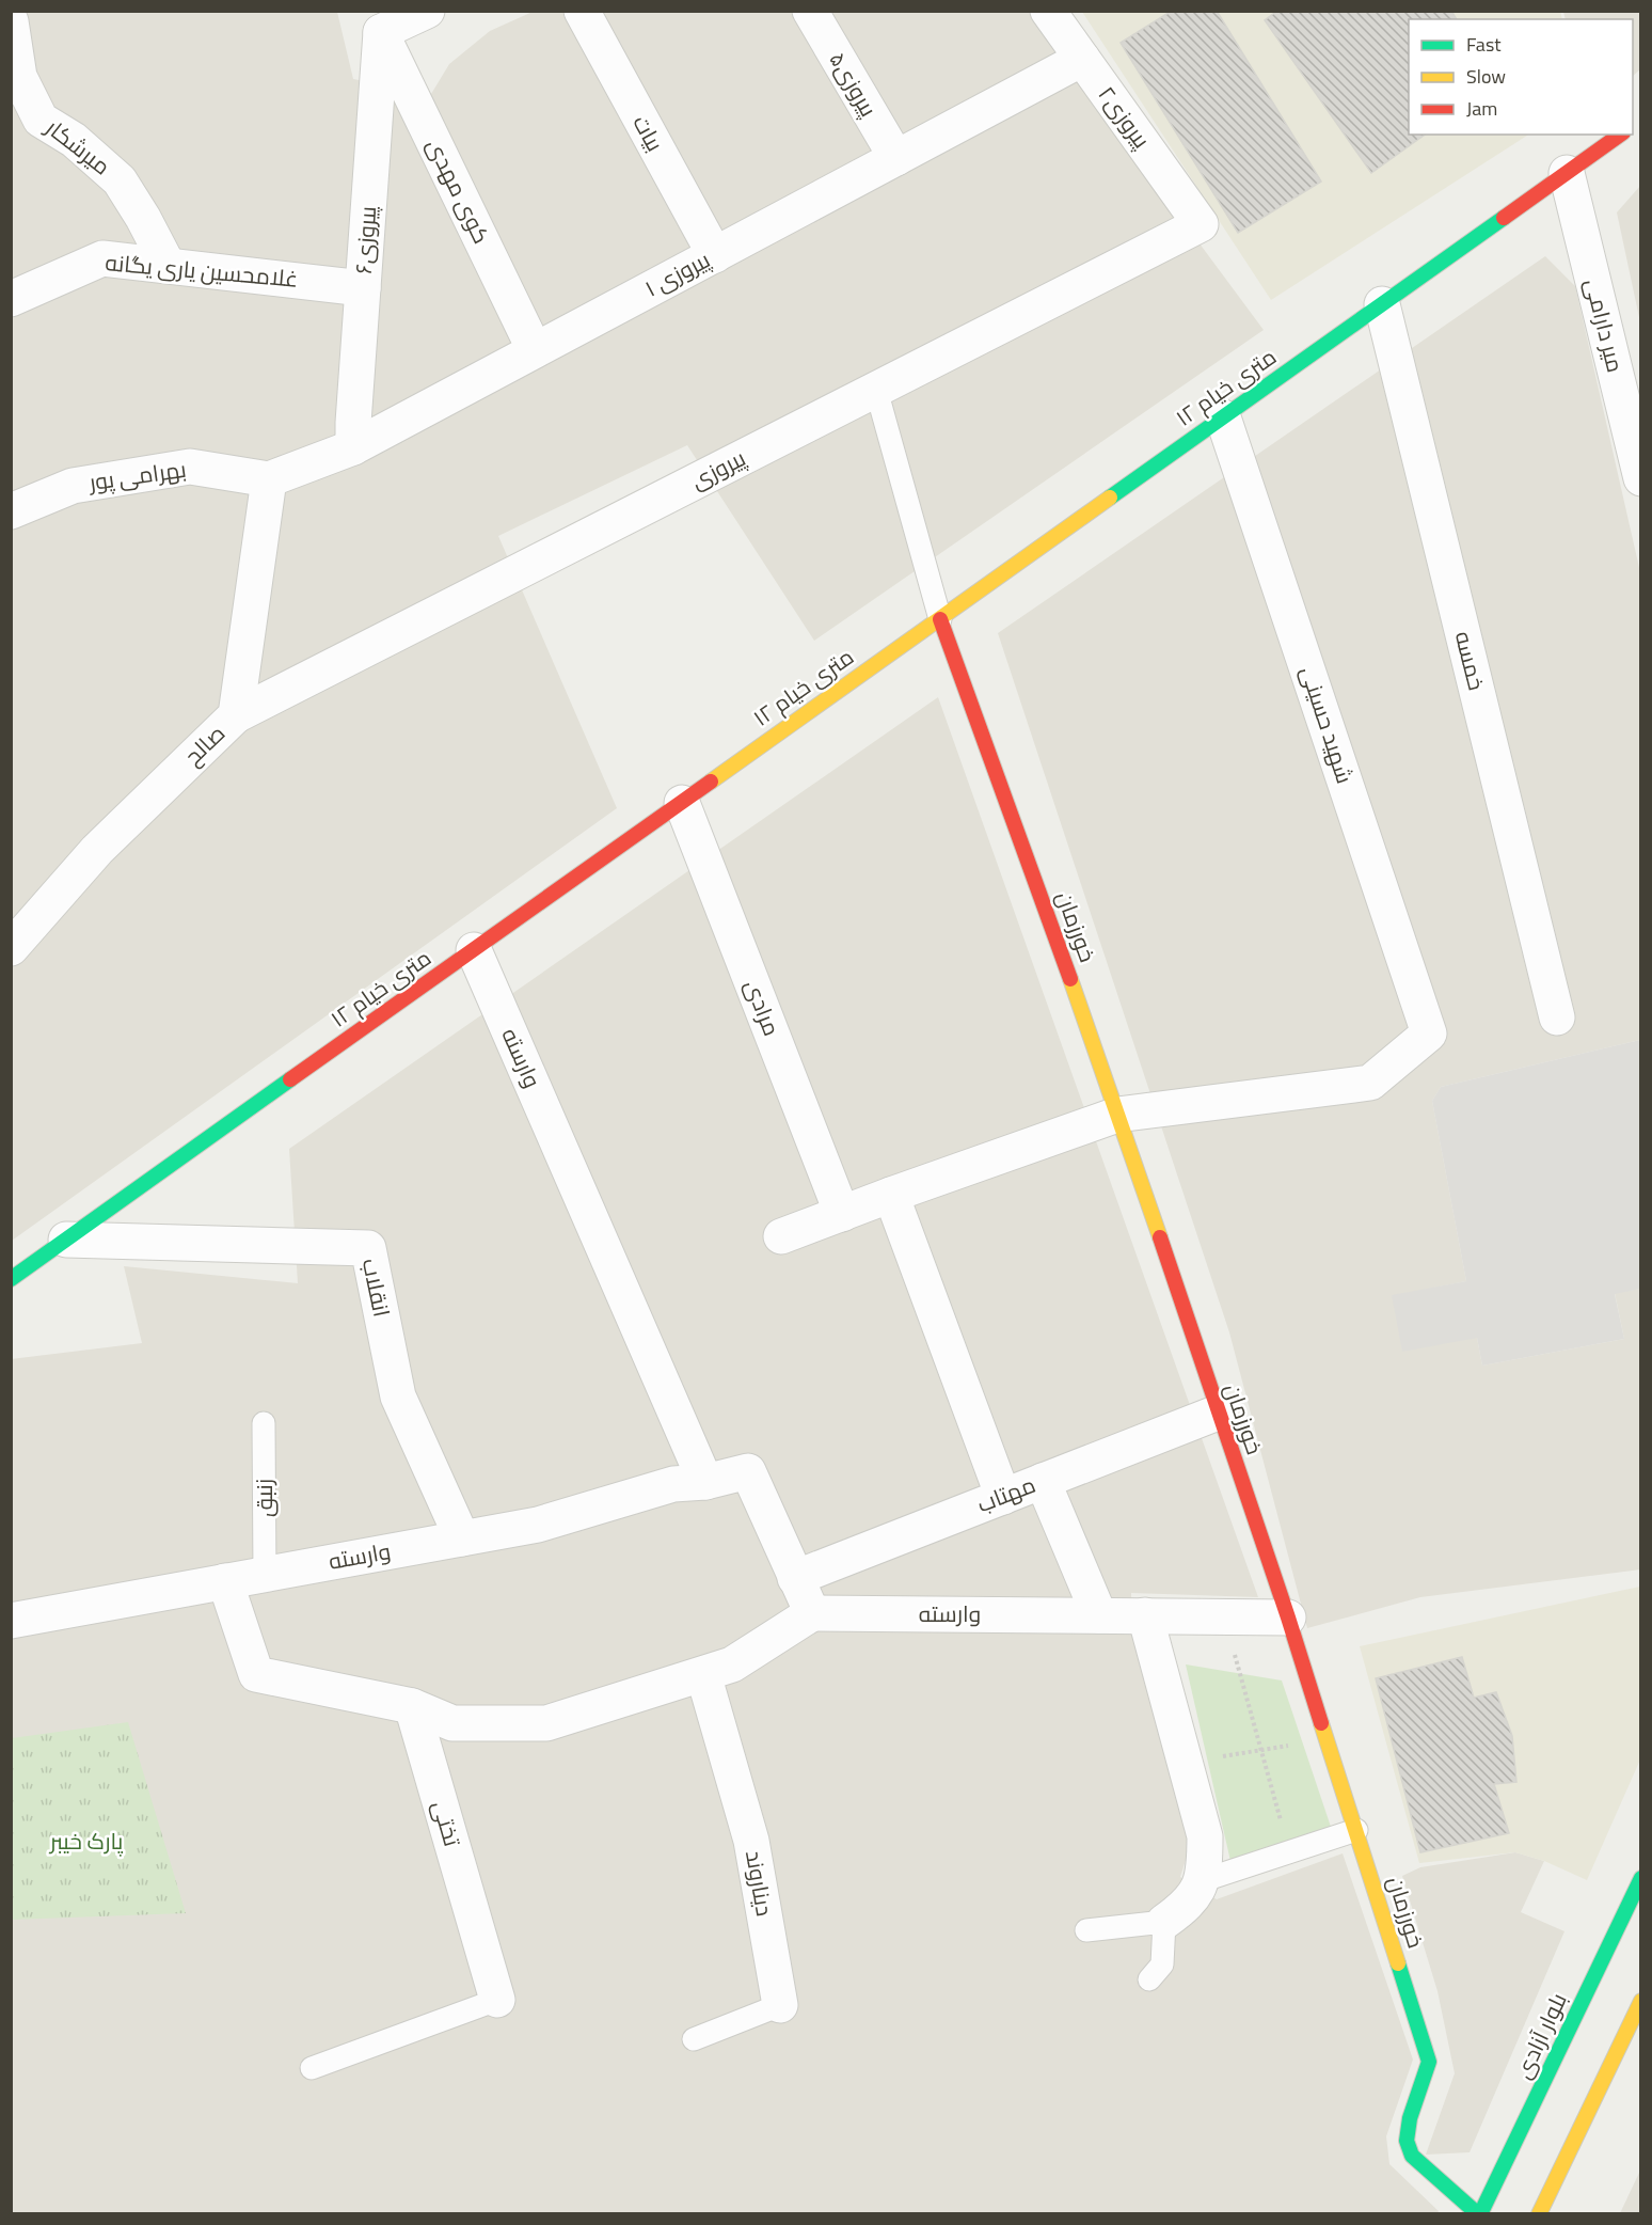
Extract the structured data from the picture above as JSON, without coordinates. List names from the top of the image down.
{
  "streets": {
    "street": [
      "پیروزی۵",
      "پیروزی۲",
      "بیات",
      "میرشکار",
      "کوی مهدی",
      "پیروزی۶",
      "غلامحسین یاری یگانه",
      "پیروزی ۱",
      "میر دارامی",
      "۱۲ متری خیام",
      "پیروزی",
      "بهرامی پور",
      "خمسه",
      "شهید حسینی",
      "صالح",
      "خورزمان",
      "مرادی",
      "وارسته",
      "انقلاب",
      "مهتاب",
      "تختی",
      "دیناروند",
      "بلوار آزادی"
    ],
    "lane": ["زنبق"]
  },
  "crossings": [
    ["پیروزی۵", "پیروزی ۱"],
    ["پیروزی۲", "پیروزی ۱"],
    ["پیروزی۲", "پیروزی"],
    ["بیات", "پیروزی ۱"],
    ["میرشکار", "غلامحسین یاری یگانه"],
    ["کوی مهدی", "پیروزی۶"],
    ["کوی مهدی", "پیروزی ۱"],
    ["پیروزی۶", "غلامحسین یاری یگانه"],
    ["پیروزی۶", "پیروزی ۱"],
    ["پیروزی ۱", "بهرامی پور"],
    ["پیروزی ۱", "صالح"],
    ["میر دارامی", "۱۲ متری خیام"],
    ["۱۲ متری خیام", "خمسه"],
    ["۱۲ متری خیام", "شهید حسینی"],
    ["۱۲ متری خیام", "خورزمان"],
    ["۱۲ متری خیام", "مرادی"],
    ["۱۲ متری خیام", "وارسته"],
    ["۱۲ متری خیام", "انقلاب"],
    ["پیروزی", "صالح"],
    ["بهرامی پور", "صالح"],
    ["شهید حسینی", "خورزمان"],
    ["خورزمان", "وارسته"],
    ["خورزمان", "مهتاب"],
    ["خورزمان", "بلوار آزادی"],
    ["وارسته", "انقلاب"],
    ["وارسته", "مهتاب"],
    ["وارسته", "زنبق"]
  ],
  "parks": ["پارک خیبر"],
  "legend": ["Fast", "Slow", "Jam"]
}
